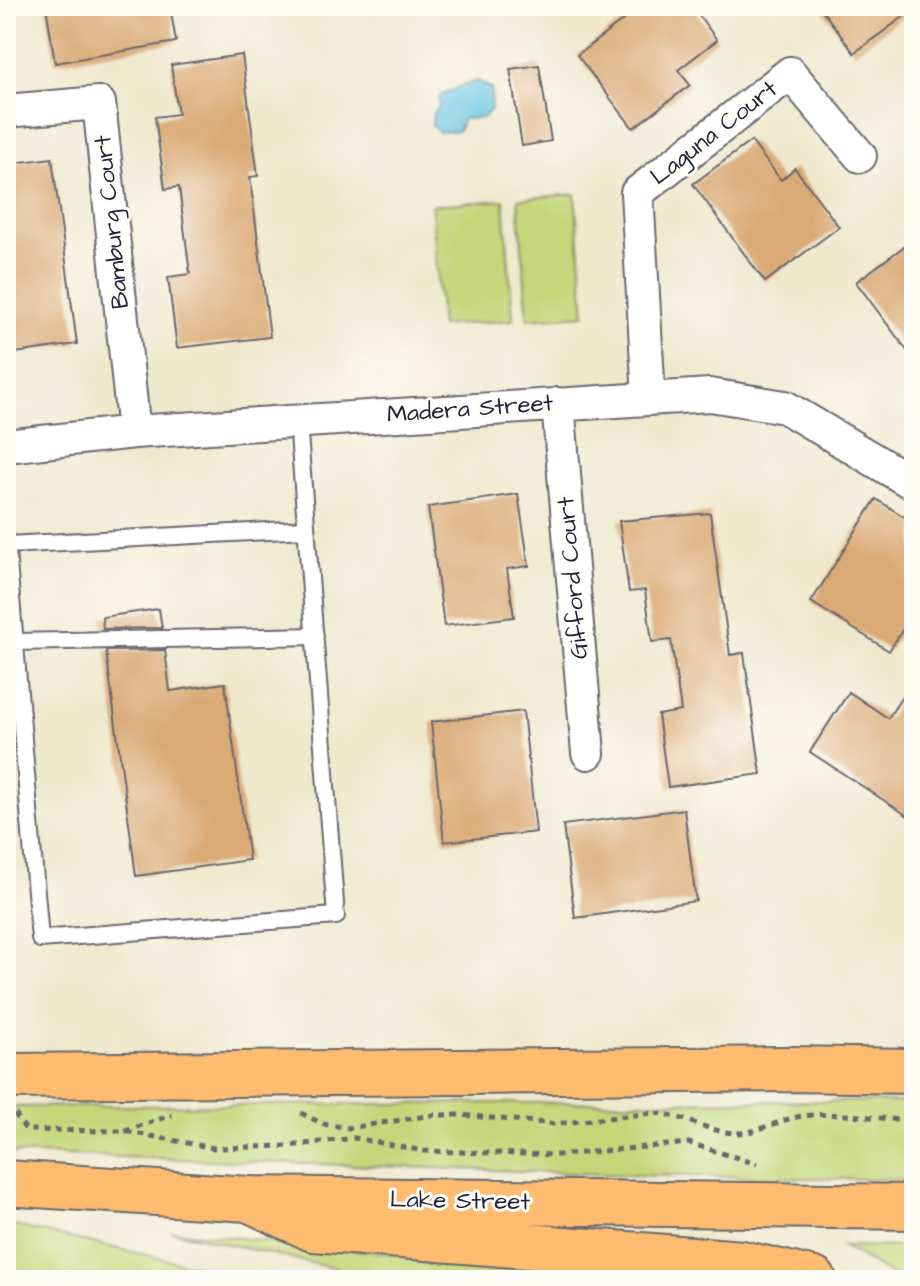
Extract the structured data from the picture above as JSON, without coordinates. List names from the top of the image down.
{
  "streets": {
    "main road": ["Lake Street"],
    "street": [
      "Laguna Court",
      "Bamburg Court",
      "Madera Street",
      "Gifford Court"
    ]
  },
  "crossings": [
    ["Laguna Court", "Madera Street"],
    ["Bamburg Court", "Madera Street"],
    ["Madera Street", "Gifford Court"]
  ]
}
